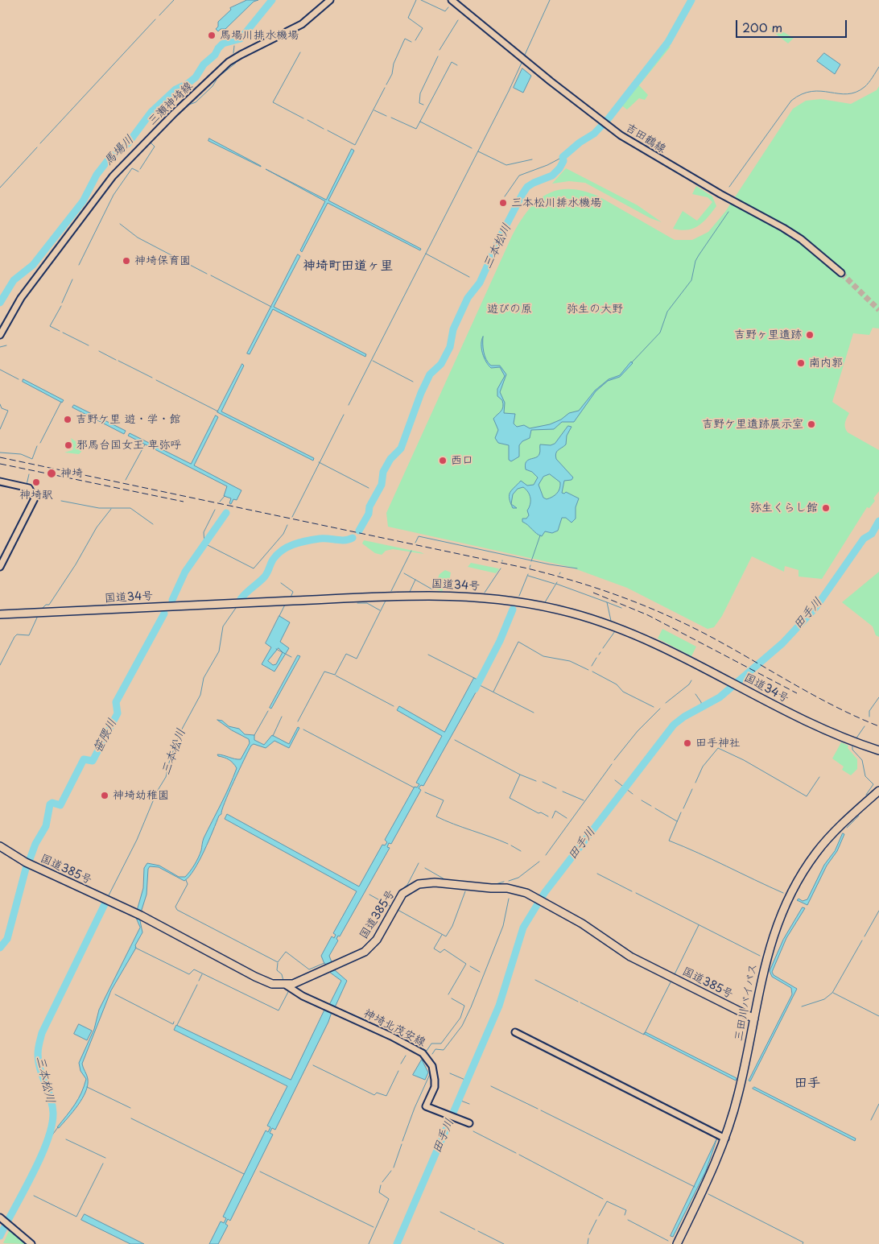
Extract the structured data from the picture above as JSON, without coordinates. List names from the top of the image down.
{
  "streets": {
    "highway": ["国道34号", "国道385号", "三田川バイパス"],
    "main road": ["三瀬神埼線", "吉田鶴線", "神埼北茂安線"]
  },
  "crossings": [
    ["国道385号", "三田川バイパス"],
    ["国道385号", "神埼北茂安線"]
  ],
  "districts": ["神埼町田道ヶ里", "田手"],
  "water": [
    "馬場川",
    "三本松川",
    "田手川",
    "笹隈川"
  ],
  "parks": ["遊びの原", "弥生の大野"],
  "places": [
    "馬場川排水機場",
    "三本松川排水機場",
    "神埼保育園",
    "吉野ヶ里遺跡",
    "南内郭",
    "吉野ケ里 遊・学・館",
    "吉野ケ里遺跡展示室",
    "邪馬台国女王 卑弥呼",
    "西口",
    "神埼",
    "神埼駅",
    "弥生くらし館",
    "田手神社",
    "神埼幼稚園"
  ],
  "scale_bar": "200 m"
}
